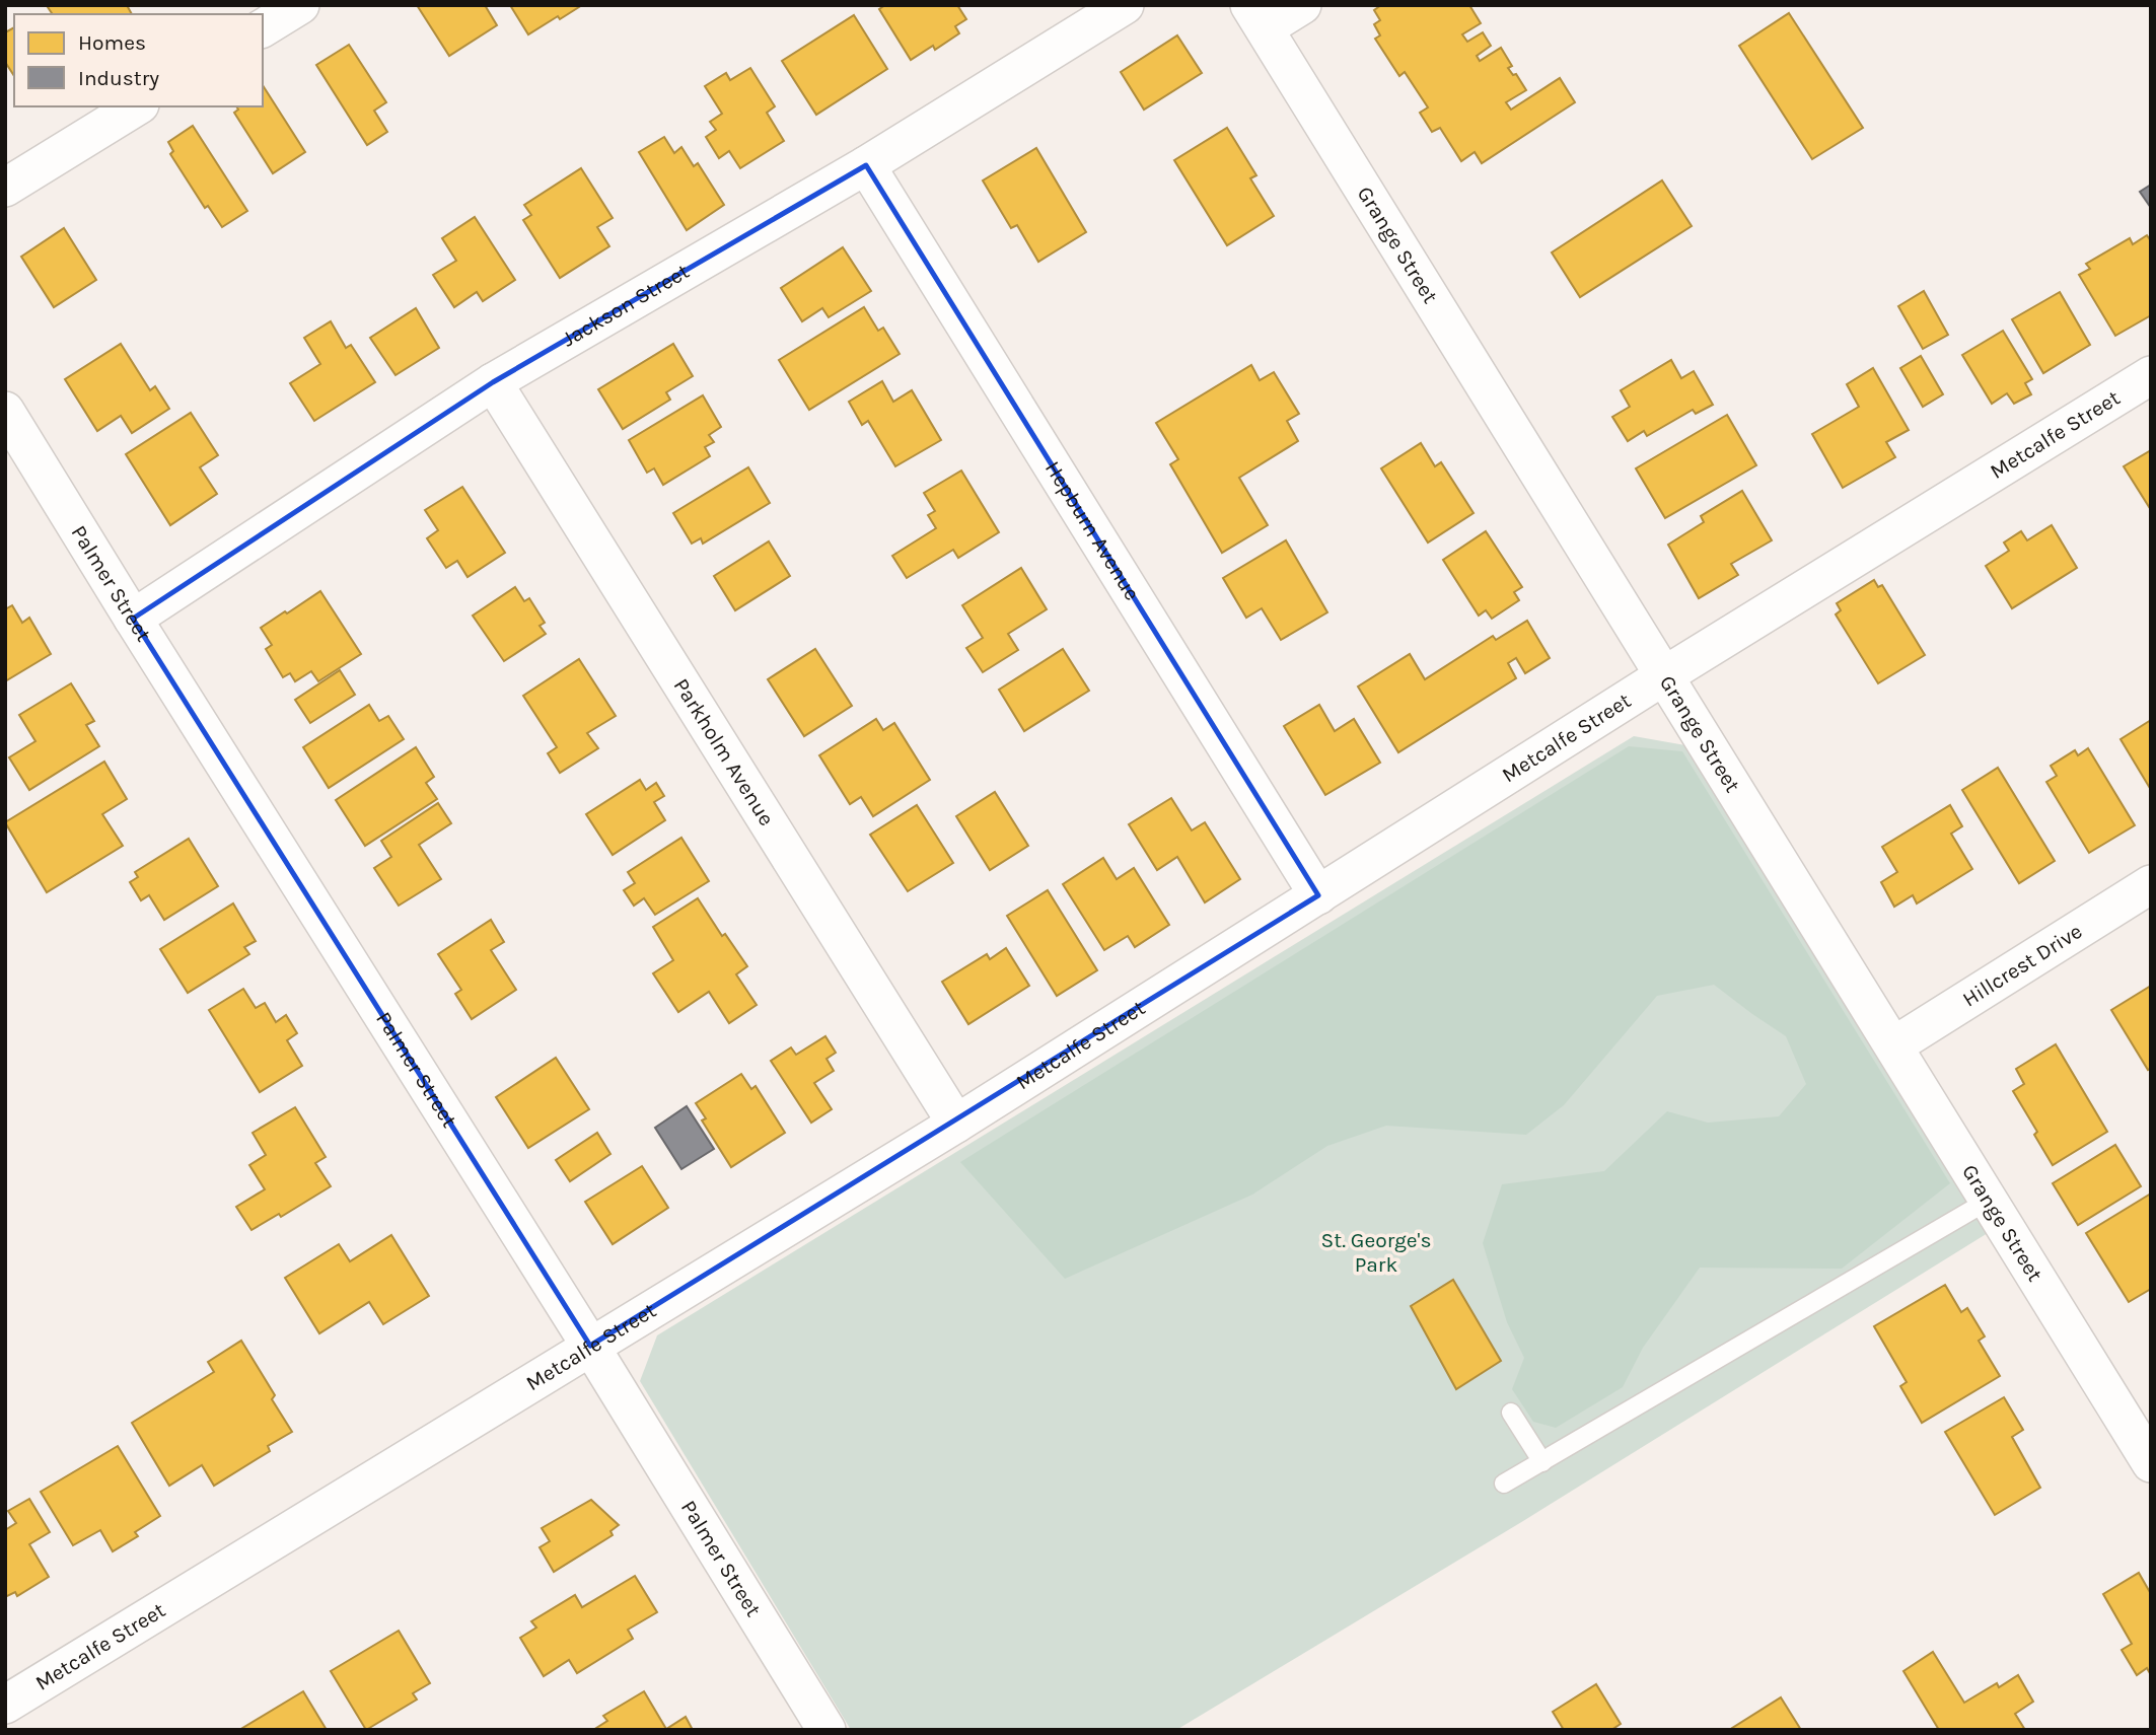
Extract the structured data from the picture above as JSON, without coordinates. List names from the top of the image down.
{
  "streets": {
    "street": [
      "Grange Street",
      "Jackson Street",
      "Metcalfe Street",
      "Hepburn Avenue",
      "Palmer Street",
      "Parkholm Avenue",
      "Hillcrest Drive"
    ]
  },
  "crossings": [
    ["Grange Street", "Metcalfe Street"],
    ["Grange Street", "Hillcrest Drive"],
    ["Jackson Street", "Hepburn Avenue"],
    ["Jackson Street", "Palmer Street"],
    ["Jackson Street", "Parkholm Avenue"],
    ["Metcalfe Street", "Hepburn Avenue"],
    ["Metcalfe Street", "Palmer Street"],
    ["Metcalfe Street", "Parkholm Avenue"]
  ],
  "parks": ["St. George's Park"],
  "legend": ["Homes", "Industry"]
}
